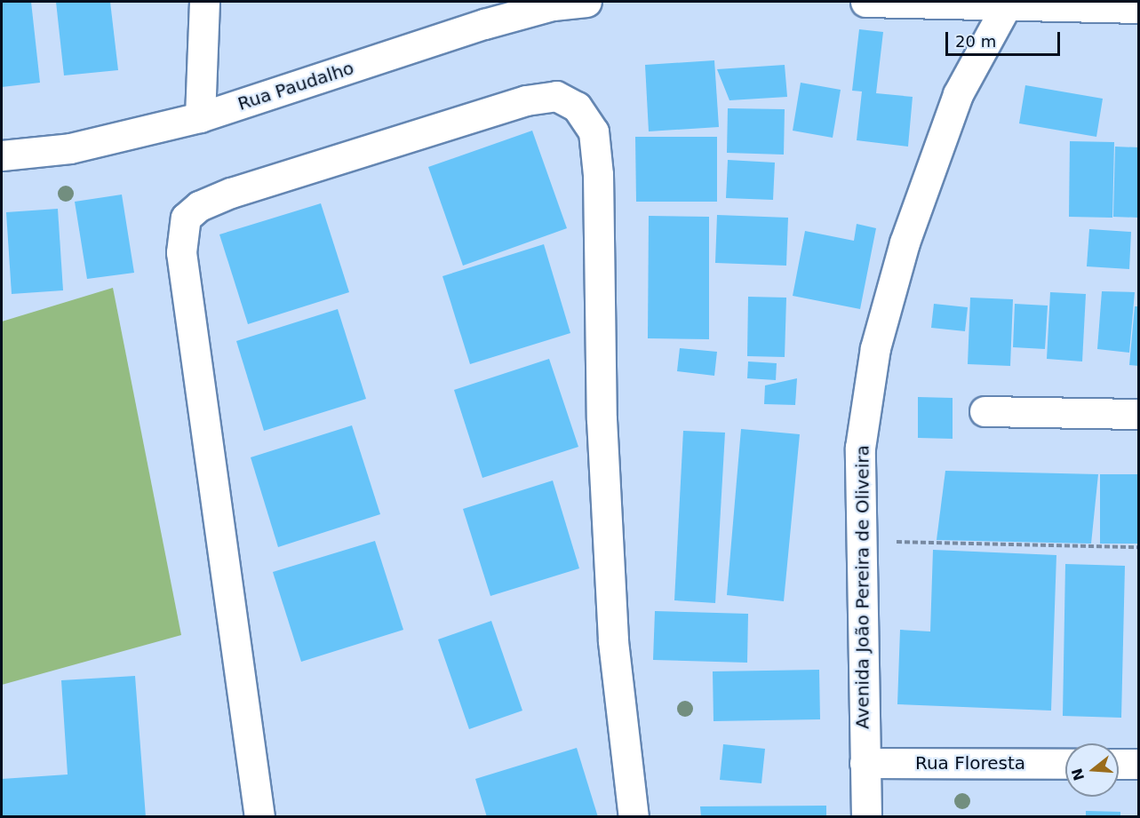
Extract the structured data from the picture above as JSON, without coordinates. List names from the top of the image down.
{
  "streets": {
    "street": ["Rua Paudalho", "Avenida João Pereira de Oliveira", "Rua Floresta"]
  },
  "crossings": [
    ["Avenida João Pereira de Oliveira", "Rua Floresta"]
  ],
  "scale_bar": "20 m",
  "north": "left"
}
